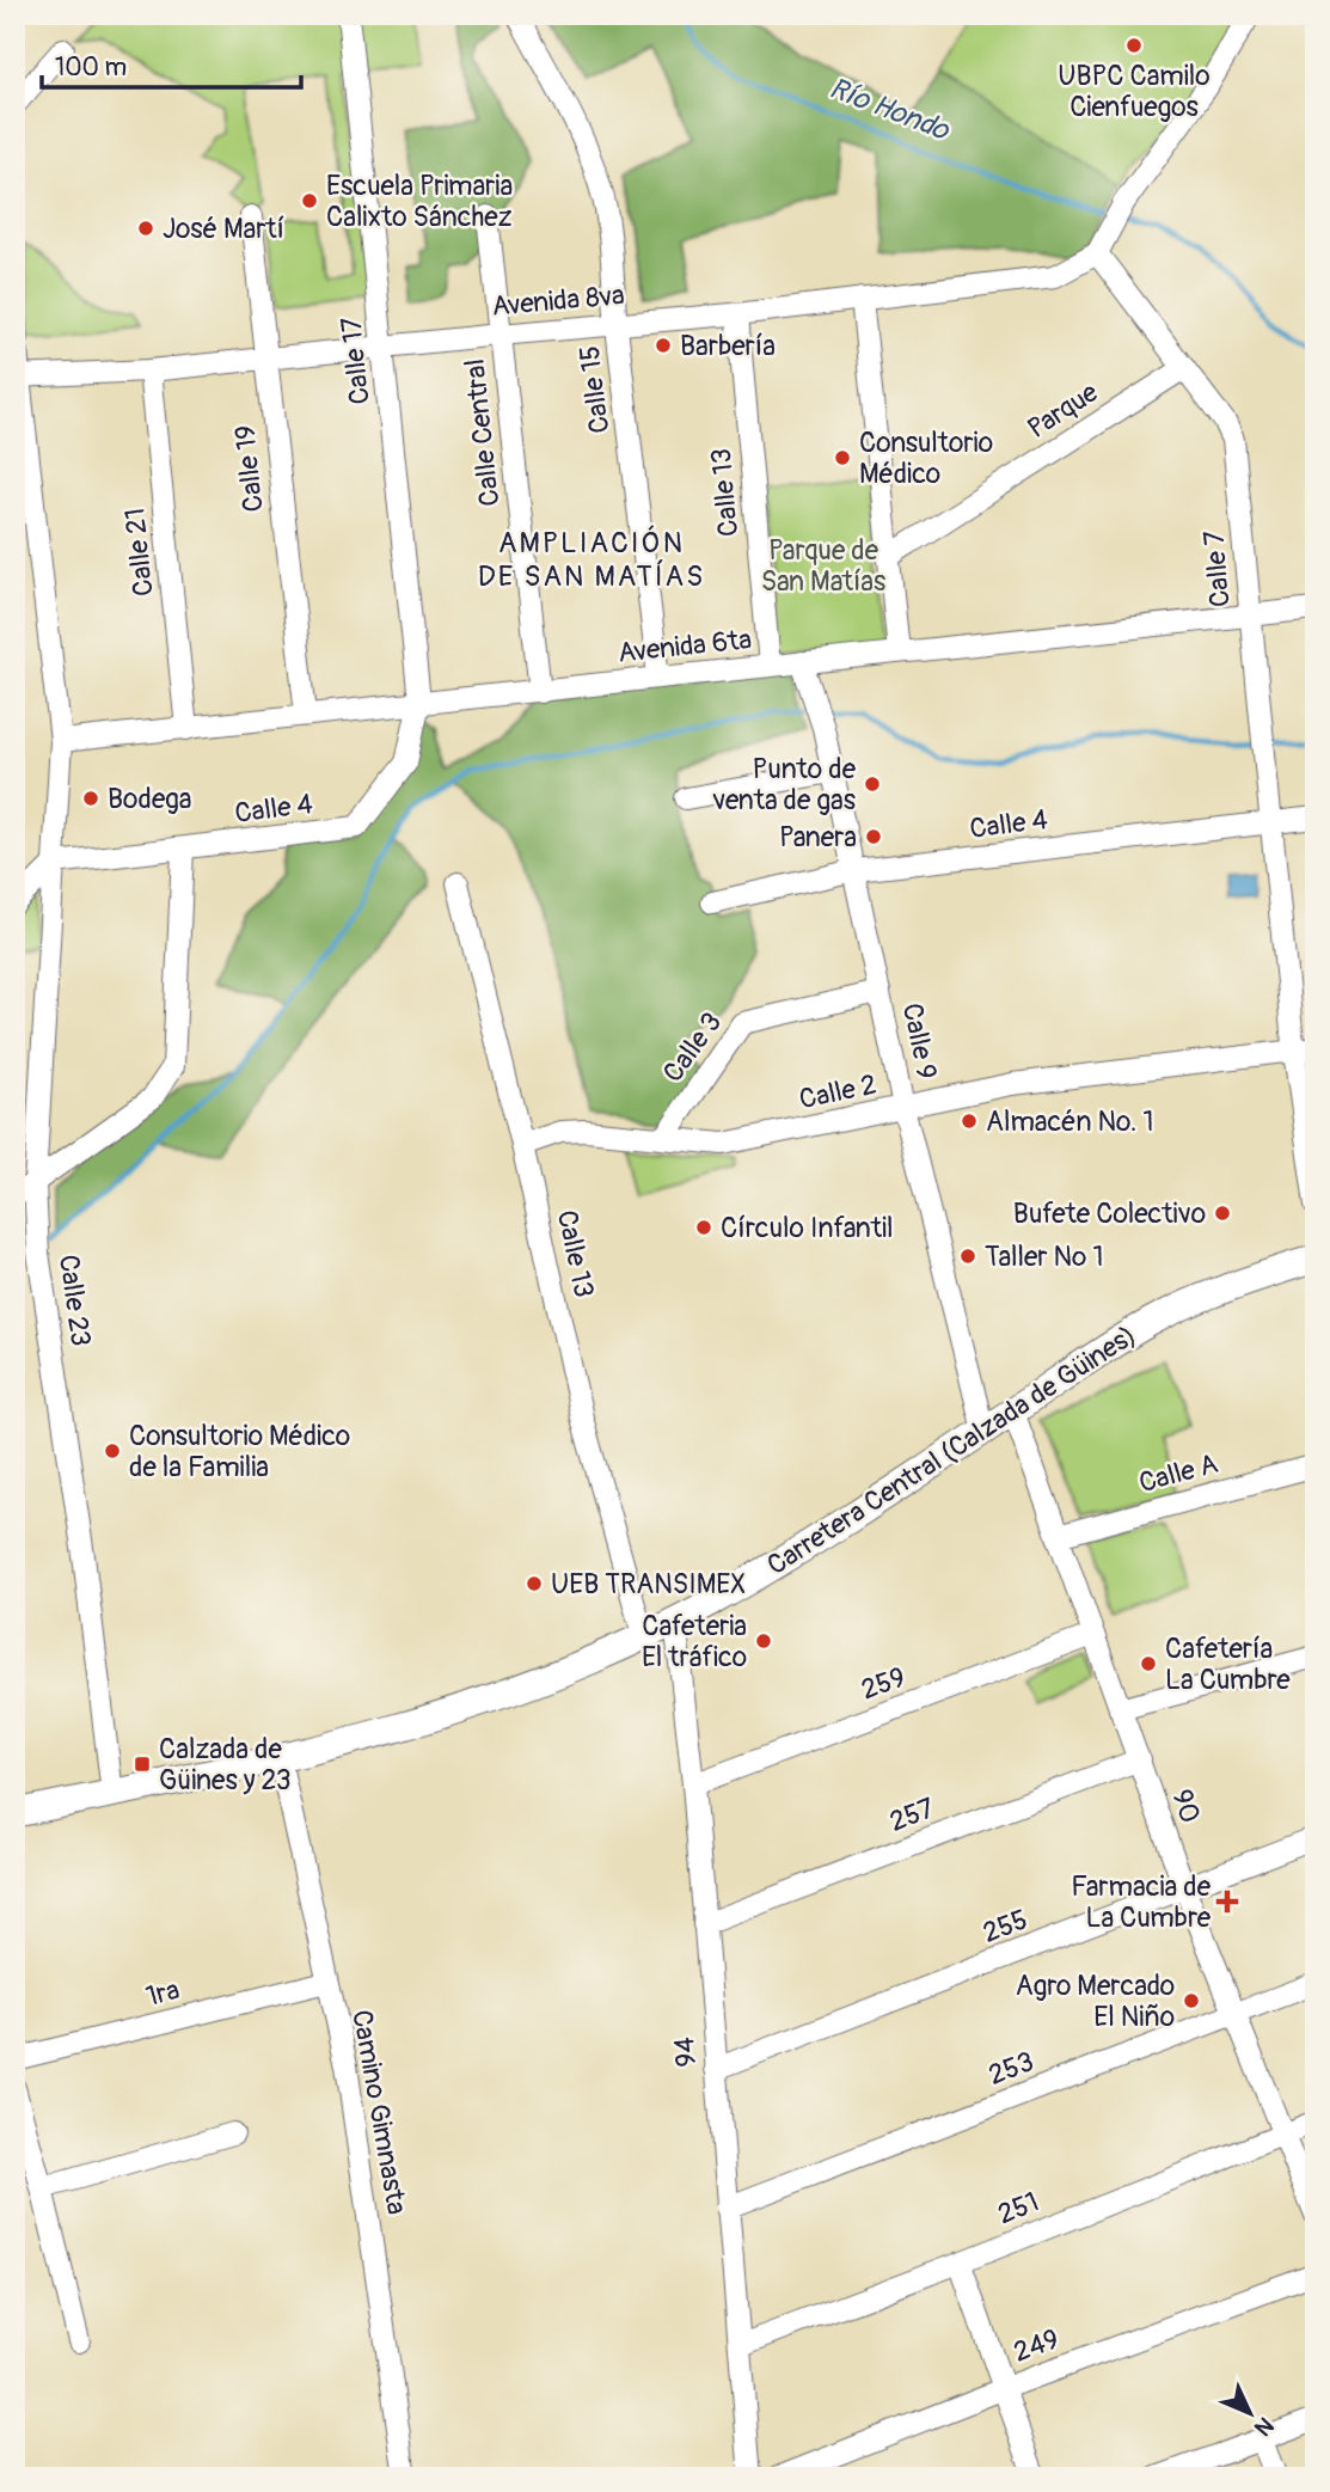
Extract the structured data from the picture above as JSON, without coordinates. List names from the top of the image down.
{
  "streets": {
    "main road": ["Carretera Central (Calzada de Güines)"],
    "street": [
      "Avenida 8va",
      "Calle 17",
      "Calle 15",
      "Parque",
      "Calle Central",
      "Calle 19",
      "Calle 13",
      "Calle 21",
      "Calle 7",
      "Avenida 6ta",
      "Calle 4",
      "Calle 9",
      "Calle 3",
      "Calle 2",
      "Calle 23",
      "Calle A",
      "259",
      "90",
      "257",
      "255",
      "1ra",
      "94",
      "253",
      "Camino Gimnasta",
      "251",
      "249"
    ]
  },
  "crossings": [
    ["Avenida 8va", "Calle 17"],
    ["Avenida 8va", "Calle 15"],
    ["Avenida 8va", "Calle Central"],
    ["Avenida 8va", "Calle 19"],
    ["Avenida 8va", "Calle 13"],
    ["Avenida 8va", "Calle 21"],
    ["Avenida 8va", "Calle 7"],
    ["Avenida 8va", "Calle 23"],
    ["Calle 17", "Avenida 6ta"],
    ["Calle 17", "Calle 4"],
    ["Calle 15", "Avenida 6ta"],
    ["Parque", "Calle 7"],
    ["Calle Central", "Avenida 6ta"],
    ["Calle 19", "Avenida 6ta"],
    ["Calle 13", "Avenida 6ta"],
    ["Calle 13", "Calle 2"],
    ["Calle 13", "Carretera Central (Calzada de Güines)"],
    ["Calle 21", "Avenida 6ta"],
    ["Calle 7", "Avenida 6ta"],
    ["Calle 7", "Calle 4"],
    ["Calle 7", "Calle 2"],
    ["Avenida 6ta", "Calle 4"],
    ["Avenida 6ta", "Calle 9"],
    ["Avenida 6ta", "Calle 23"],
    ["Calle 4", "Calle 9"],
    ["Calle 4", "Calle 23"],
    ["Calle 9", "Calle 3"],
    ["Calle 9", "Calle 2"],
    ["Calle 9", "Carretera Central (Calzada de Güines)"],
    ["Calle 3", "Calle 2"],
    ["Calle 23", "Carretera Central (Calzada de Güines)"],
    ["Carretera Central (Calzada de Güines)", "90"],
    ["Carretera Central (Calzada de Güines)", "94"],
    ["Carretera Central (Calzada de Güines)", "Camino Gimnasta"],
    ["Calle A", "90"],
    ["259", "90"],
    ["259", "94"],
    ["90", "257"],
    ["90", "255"],
    ["90", "253"],
    ["90", "251"],
    ["257", "94"],
    ["255", "94"],
    ["1ra", "Camino Gimnasta"],
    ["94", "253"],
    ["94", "251"]
  ],
  "districts": ["AMPLIACIÓN DE SAN MATÍAS"],
  "water": ["Río Hondo"],
  "parks": ["Parque de San Matías"],
  "places": {
    "other": [
      "UBPC Camilo Cienfuegos",
      "Escuela Primaria Calixto Sánchez",
      "José Martí",
      "Barbería",
      "Consultorio Médico",
      "Punto de venta de gas",
      "Bodega",
      "Panera",
      "Almacén No. 1",
      "Bufete Colectivo",
      "Círculo Infantil",
      "Taller Nº 1",
      "Consultorio Médico de la Familia",
      "UEB TRANSIMEX",
      "Cafeteria El tráfico",
      "Cafetería La Cumbre",
      "Agro Mercado El Niño"
    ],
    "transit": ["Calzada de Güines y 23"],
    "health": ["Farmacia de La Cumbre"]
  },
  "scale_bar": "100 m",
  "north": "bottom right"
}
